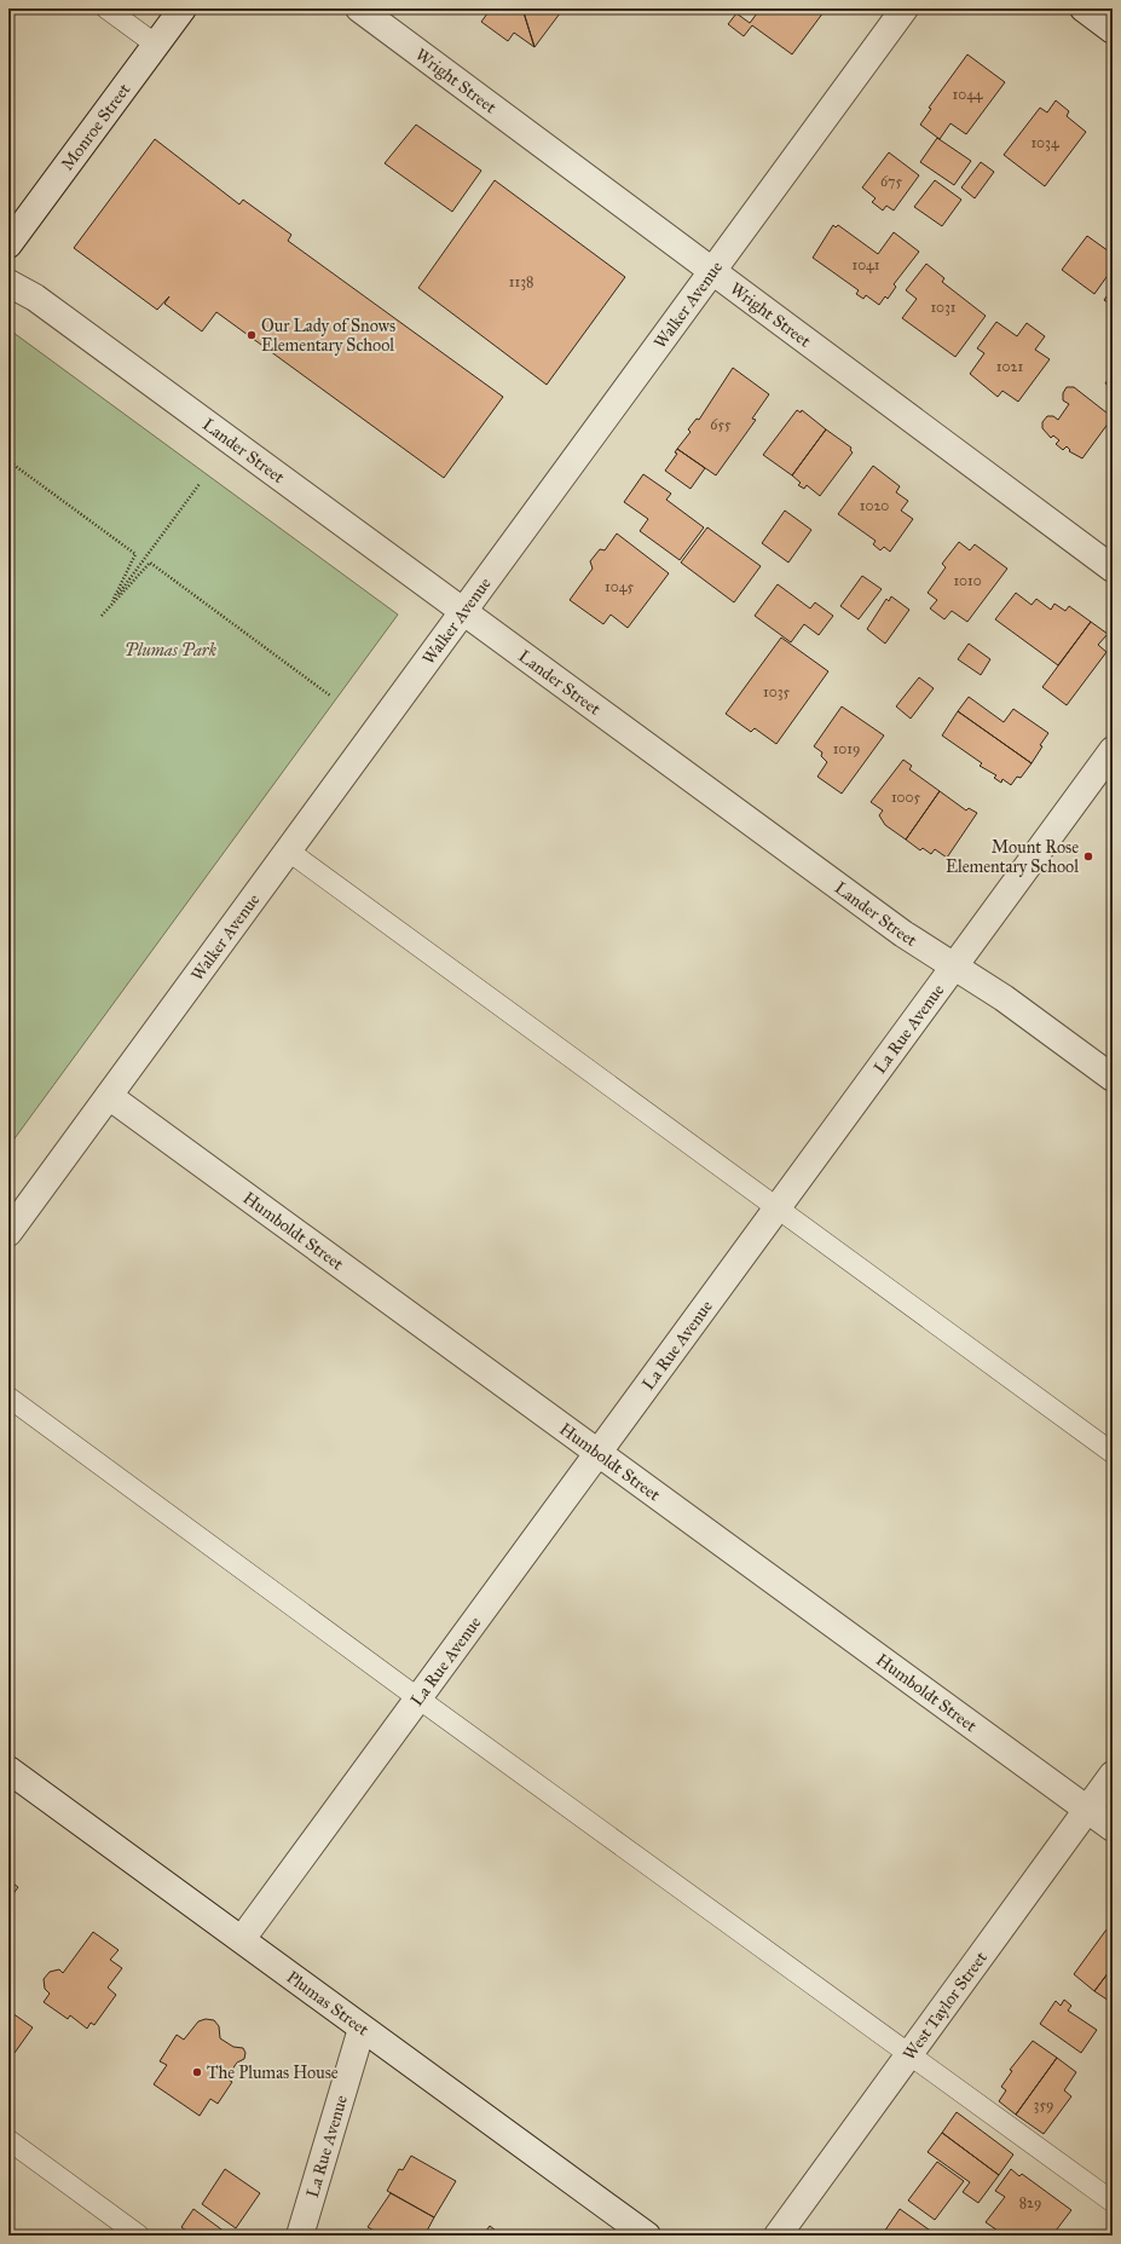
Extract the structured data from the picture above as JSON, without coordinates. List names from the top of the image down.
{
  "streets": {
    "street": [
      "Wright Street",
      "Monroe Street",
      "Walker Avenue",
      "Lander Street",
      "La Rue Avenue",
      "Humboldt Street",
      "Plumas Street",
      "West Taylor Street"
    ]
  },
  "crossings": [
    ["Wright Street", "Walker Avenue"],
    ["Walker Avenue", "Lander Street"],
    ["Walker Avenue", "Humboldt Street"],
    ["Lander Street", "La Rue Avenue"],
    ["La Rue Avenue", "Humboldt Street"],
    ["La Rue Avenue", "Plumas Street"],
    ["Humboldt Street", "West Taylor Street"]
  ],
  "parks": ["Plumas Park"],
  "places": ["Our Lady of Snows Elementary School", "Mount Rose Elementary School", "The Plumas House"],
  "house_numbers": [
    "1044",
    "1034",
    "675",
    "1041",
    "1138",
    "1031",
    "1021",
    "655",
    "1020",
    "1010",
    "1045",
    "1035",
    "1019",
    "1005",
    "359",
    "829"
  ]
}
